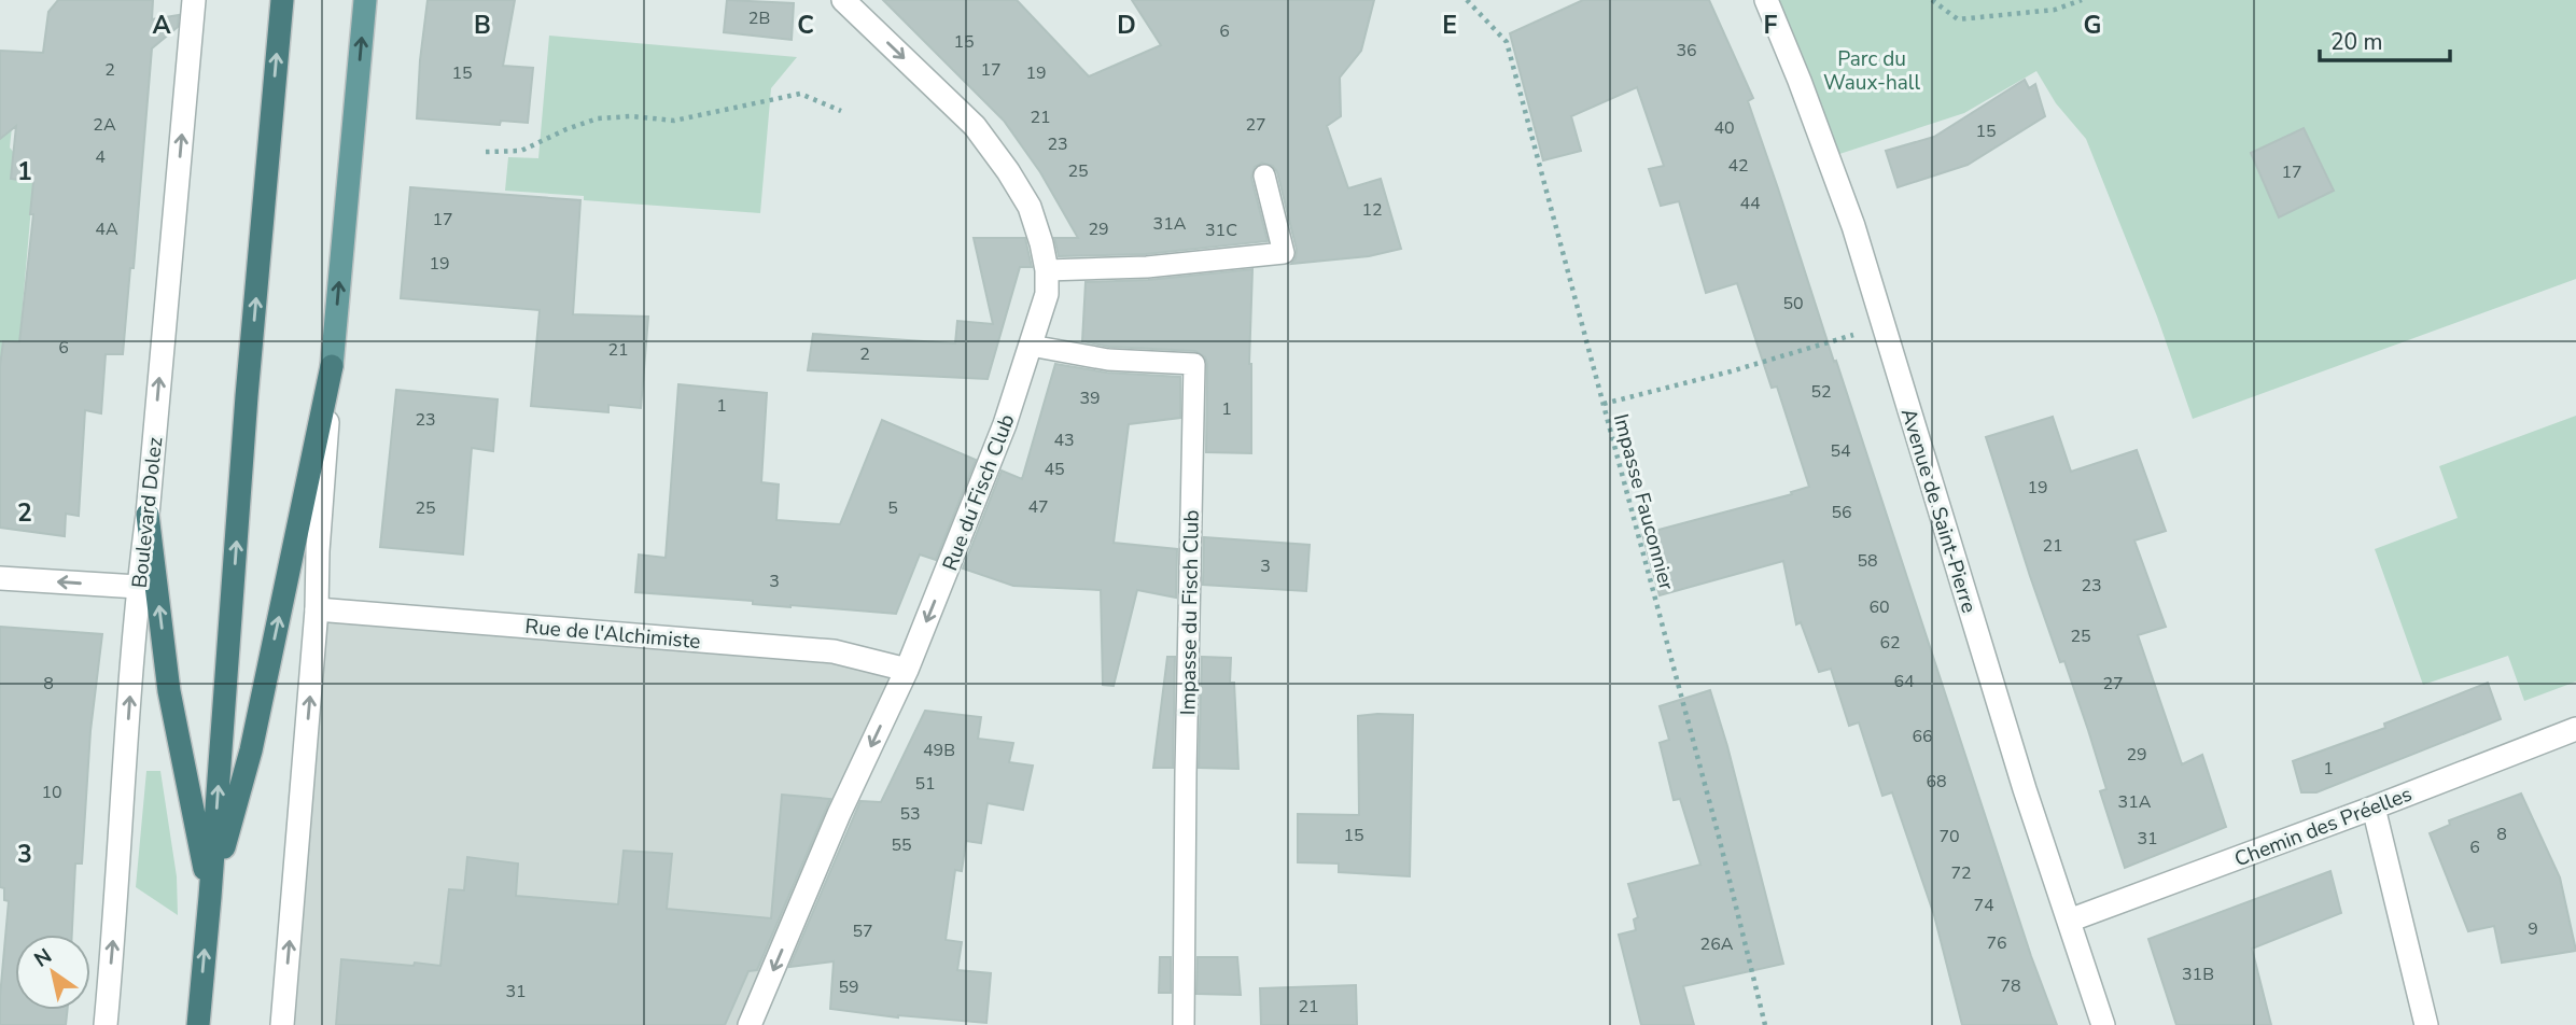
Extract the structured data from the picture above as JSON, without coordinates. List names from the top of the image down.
{
  "streets": {
    "street": [
      "Rue du Fisch Club",
      "Avenue de Saint-Pierre",
      "Boulevard Dolez",
      "Rue de l'Alchimiste",
      "Chemin des Préelles"
    ],
    "lane": ["Impasse du Fisch Club"],
    "path": ["Impasse Fauconnier"]
  },
  "crossings": [
    ["Rue du Fisch Club", "Impasse du Fisch Club"],
    ["Rue du Fisch Club", "Rue de l'Alchimiste"],
    ["Avenue de Saint-Pierre", "Chemin des Préelles"]
  ],
  "one_way": ["Rue du Fisch Club"],
  "parks": ["Parc du Waux-hall"],
  "house_numbers": [
    "2B",
    "6",
    "15",
    "36",
    "2",
    "17",
    "15",
    "19",
    "21",
    "2A",
    "27",
    "40",
    "15",
    "23",
    "4",
    "42",
    "25",
    "17",
    "44",
    "12",
    "17",
    "31A",
    "4A",
    "29",
    "31C",
    "19",
    "50",
    "6",
    "21",
    "2",
    "52",
    "39",
    "1",
    "1",
    "23",
    "43",
    "54",
    "45",
    "19",
    "47",
    "25",
    "5",
    "56",
    "21",
    "58",
    "3",
    "3",
    "23",
    "60",
    "25",
    "62",
    "64",
    "8",
    "27",
    "66",
    "49B",
    "29",
    "1",
    "68",
    "51",
    "10",
    "31A",
    "53",
    "8",
    "15",
    "70",
    "31",
    "55",
    "6",
    "72",
    "74",
    "9",
    "57",
    "76",
    "26A",
    "31B",
    "78",
    "59",
    "31",
    "21"
  ],
  "scale_bar": "20 m",
  "north": "top left",
  "grid": {
    "columns": [
      "A",
      "B",
      "C",
      "D",
      "E",
      "F",
      "G"
    ],
    "rows": ["1", "2", "3"]
  }
}
